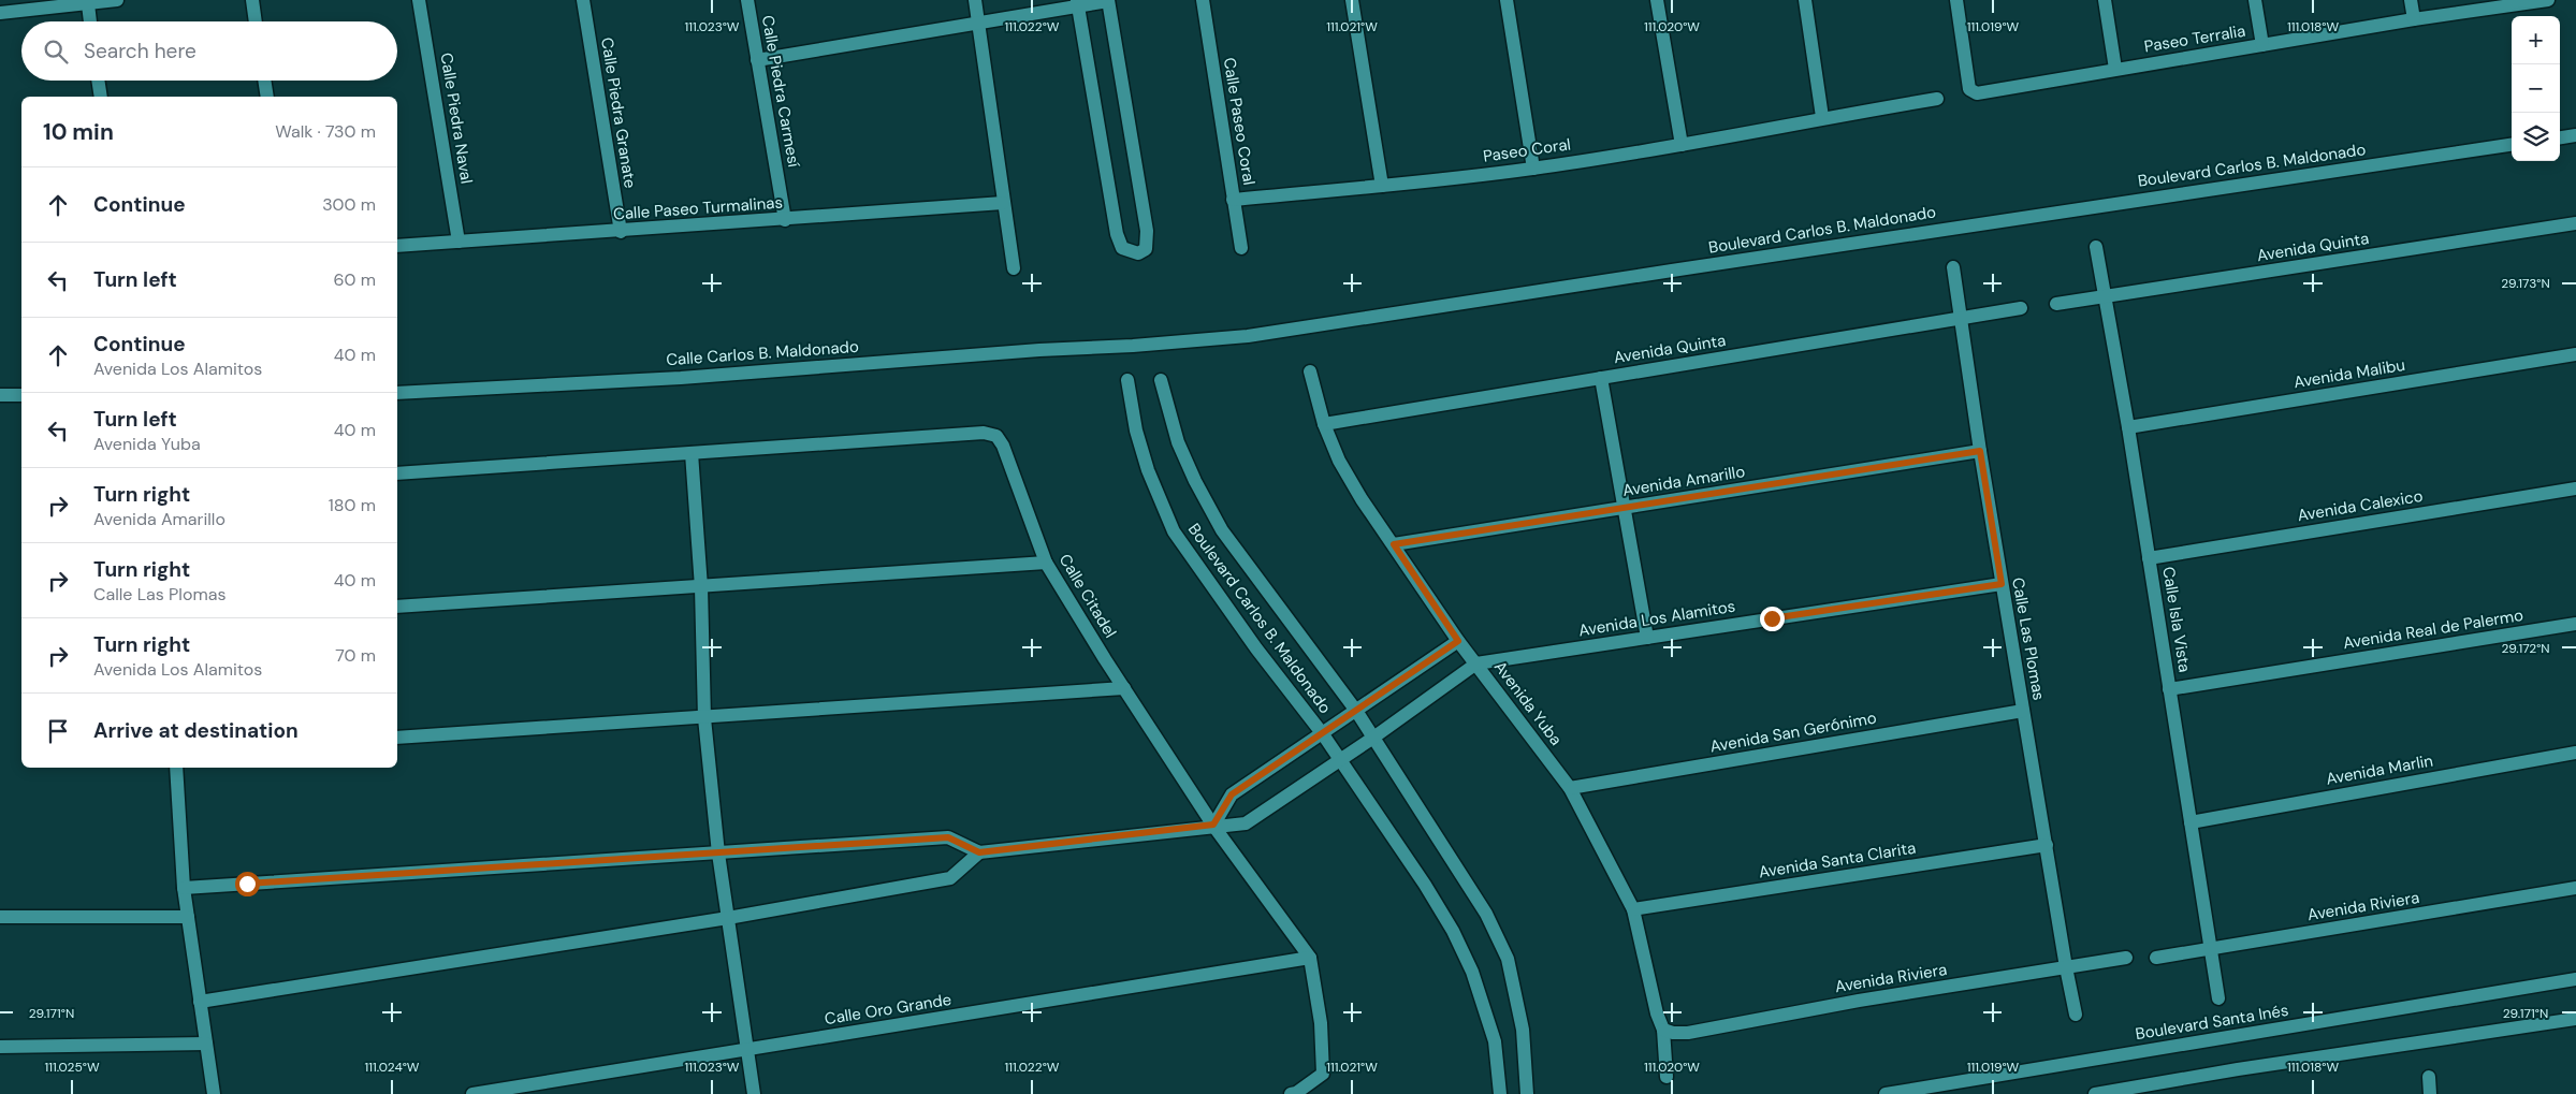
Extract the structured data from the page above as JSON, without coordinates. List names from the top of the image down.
{
  "streets": {
    "street": [
      "Paseo Terralia",
      "Calle Piedra Carmesí",
      "Calle Piedra Granate",
      "Calle Piedra Naval",
      "Calle Paseo Coral",
      "Paseo Coral",
      "Boulevard Carlos B. Maldonado",
      "Calle Paseo Turmalinas",
      "Avenida Quinta",
      "Calle Carlos B. Maldonado",
      "Avenida Malibu",
      "Avenida Amarillo",
      "Avenida Calexico",
      "Calle Citadel",
      "Avenida Los Alamitos",
      "Calle Isla Vista",
      "Avenida Real de Palermo",
      "Calle Las Plomas",
      "Avenida Yuba",
      "Avenida San Gerónimo",
      "Avenida Marlin",
      "Avenida Santa Clarita",
      "Avenida Riviera",
      "Calle Oro Grande",
      "Boulevard Santa Inés"
    ]
  },
  "crossings": [
    ["Calle Piedra Carmesí", "Calle Paseo Turmalinas"],
    ["Calle Piedra Granate", "Calle Paseo Turmalinas"],
    ["Calle Piedra Naval", "Calle Paseo Turmalinas"],
    ["Calle Paseo Coral", "Paseo Coral"],
    ["Boulevard Carlos B. Maldonado", "Calle Carlos B. Maldonado"],
    ["Boulevard Carlos B. Maldonado", "Avenida Los Alamitos"],
    ["Avenida Quinta", "Calle Isla Vista"],
    ["Avenida Quinta", "Calle Las Plomas"],
    ["Avenida Quinta", "Avenida Yuba"],
    ["Avenida Malibu", "Calle Isla Vista"],
    ["Avenida Amarillo", "Calle Las Plomas"],
    ["Avenida Amarillo", "Avenida Yuba"],
    ["Avenida Calexico", "Calle Isla Vista"],
    ["Calle Citadel", "Avenida Los Alamitos"],
    ["Calle Citadel", "Calle Oro Grande"],
    ["Avenida Los Alamitos", "Calle Las Plomas"],
    ["Avenida Los Alamitos", "Avenida Yuba"],
    ["Calle Isla Vista", "Avenida Real de Palermo"],
    ["Calle Isla Vista", "Avenida Marlin"],
    ["Calle Isla Vista", "Avenida Riviera"],
    ["Calle Las Plomas", "Avenida San Gerónimo"],
    ["Calle Las Plomas", "Avenida Santa Clarita"],
    ["Calle Las Plomas", "Avenida Riviera"],
    ["Avenida Yuba", "Avenida San Gerónimo"],
    ["Avenida Yuba", "Avenida Santa Clarita"],
    ["Avenida Yuba", "Avenida Riviera"]
  ],
  "page": {
    "map_buttons": ["+", "−"],
    "search": "Search here",
    "heading": ["10 min", "Walk · 730 m"],
    "list": [
      ["Continue", "300 m"],
      ["Turn left", "60 m"],
      ["Continue", "Avenida Los Alamitos", "40 m"],
      ["Turn left", "Avenida Yuba", "40 m"],
      ["Turn right", "Avenida Amarillo", "180 m"],
      ["Turn right", "Calle Las Plomas", "40 m"],
      ["Turn right", "Avenida Los Alamitos", "70 m"],
      "Arrive at destination"
    ]
  },
  "coordinates": [
    "111.023°W",
    "111.022°W",
    "111.021°W",
    "111.020°W",
    "111.019°W",
    "111.018°W",
    "29.173°N",
    "29.172°N",
    "29.171°N",
    "111.025°W",
    "111.024°W"
  ]
}
